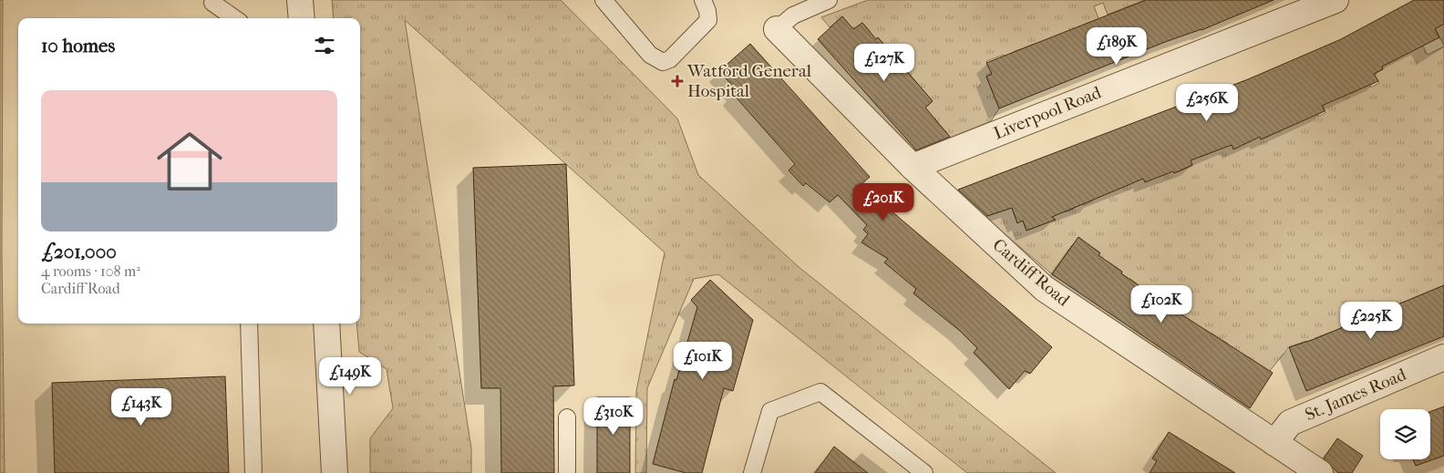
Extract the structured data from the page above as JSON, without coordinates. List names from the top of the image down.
{
  "streets": {
    "street": ["Liverpool Road", "Cardiff Road", "St. James Road"]
  },
  "crossings": [
    ["Liverpool Road", "Cardiff Road"],
    ["Cardiff Road", "St. James Road"]
  ],
  "places": {
    "health": ["Watford General Hospital"]
  },
  "page": {
    "heading": "10 homes",
    "price": [
      "£189K",
      "£127K",
      "£256K",
      "£201K",
      "£102K",
      "£225K",
      "£101K",
      "£149K",
      "£143K",
      "£310K"
    ],
    "list": [
      {
        "name": "£201,000",
        "note": "4 rooms · 108 m² · Cardiff Road"
      }
    ]
  }
}
